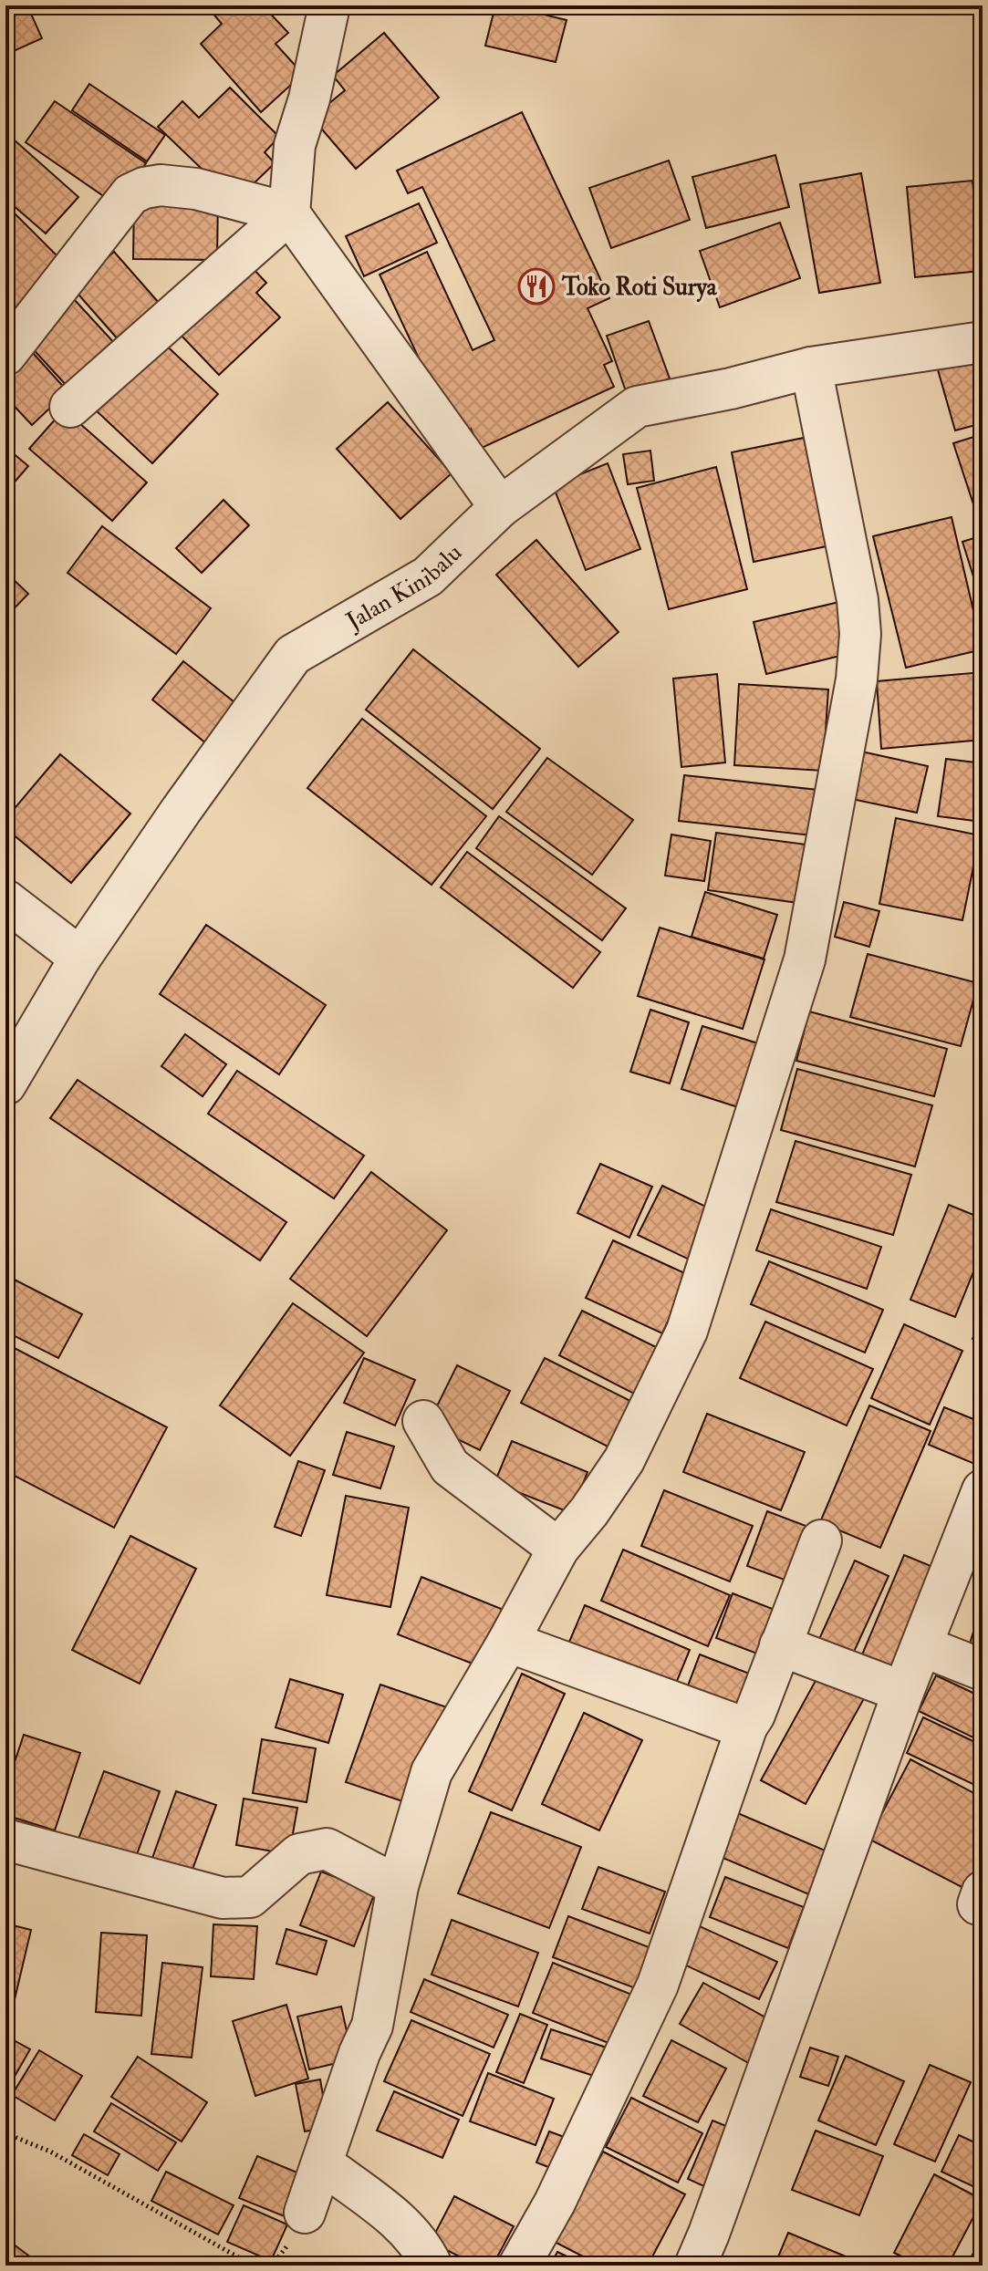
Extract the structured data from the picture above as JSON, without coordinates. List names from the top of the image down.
{
  "streets": {
    "street": ["Jalan Kinibalu"]
  },
  "places": {
    "restaurant": ["Toko Roti Surya"]
  }
}
